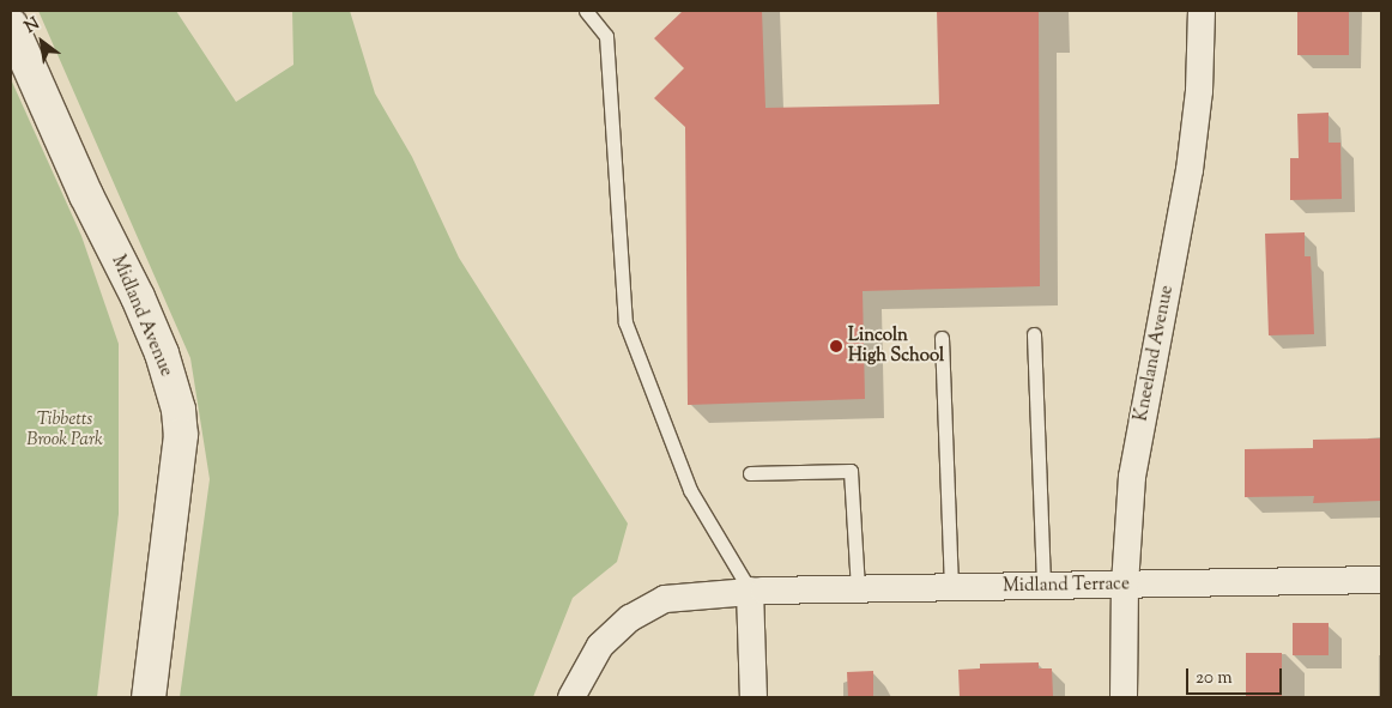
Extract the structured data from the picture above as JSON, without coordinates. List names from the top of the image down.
{
  "streets": {
    "street": ["Midland Avenue", "Kneeland Avenue", "Midland Terrace"]
  },
  "crossings": [
    ["Kneeland Avenue", "Midland Terrace"]
  ],
  "parks": ["Tibbetts Brook Park"],
  "places": ["Lincoln High School"],
  "scale_bar": "20 m",
  "north": "top left"
}
